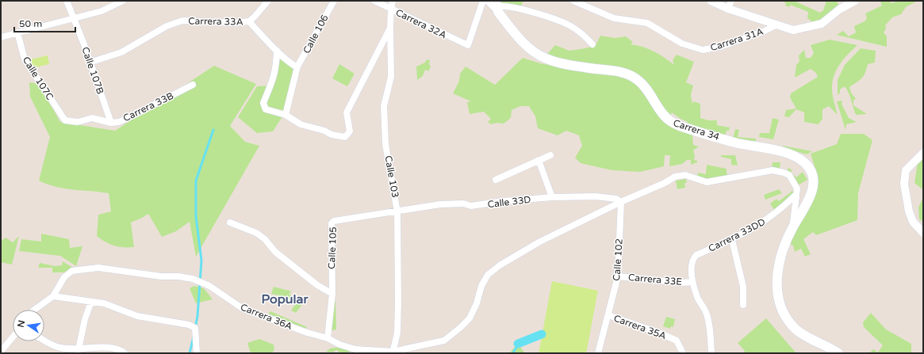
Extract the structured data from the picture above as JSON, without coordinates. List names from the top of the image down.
{
  "streets": {
    "main road": ["Carrera 34"],
    "street": [
      "Carrera 33A",
      "Carrera 32A",
      "Calle 106",
      "Carrera 31A",
      "Calle 107B",
      "Calle 107C",
      "Carrera 33B",
      "Calle 103",
      "Calle 33D",
      "Carrera 33DD",
      "Calle 105",
      "Calle 102",
      "Carrera 33E",
      "Carrera 36A",
      "Carrera 35A"
    ]
  },
  "crossings": [
    ["Carrera 33A", "Calle 106"],
    ["Carrera 33A", "Calle 107B"],
    ["Carrera 32A", "Calle 103"],
    ["Calle 107B", "Carrera 33B"],
    ["Calle 107C", "Carrera 33B"],
    ["Carrera 34", "Calle 33D"],
    ["Carrera 34", "Carrera 33DD"],
    ["Carrera 34", "Calle 102"],
    ["Carrera 34", "Carrera 36A"],
    ["Calle 103", "Calle 33D"],
    ["Calle 103", "Calle 105"],
    ["Calle 103", "Carrera 36A"],
    ["Calle 33D", "Calle 105"],
    ["Calle 33D", "Calle 102"],
    ["Carrera 33DD", "Carrera 33E"],
    ["Calle 105", "Carrera 36A"],
    ["Calle 102", "Carrera 33E"],
    ["Calle 102", "Carrera 35A"]
  ],
  "districts": ["Popular"],
  "scale_bar": "50 m",
  "north": "left"
}
